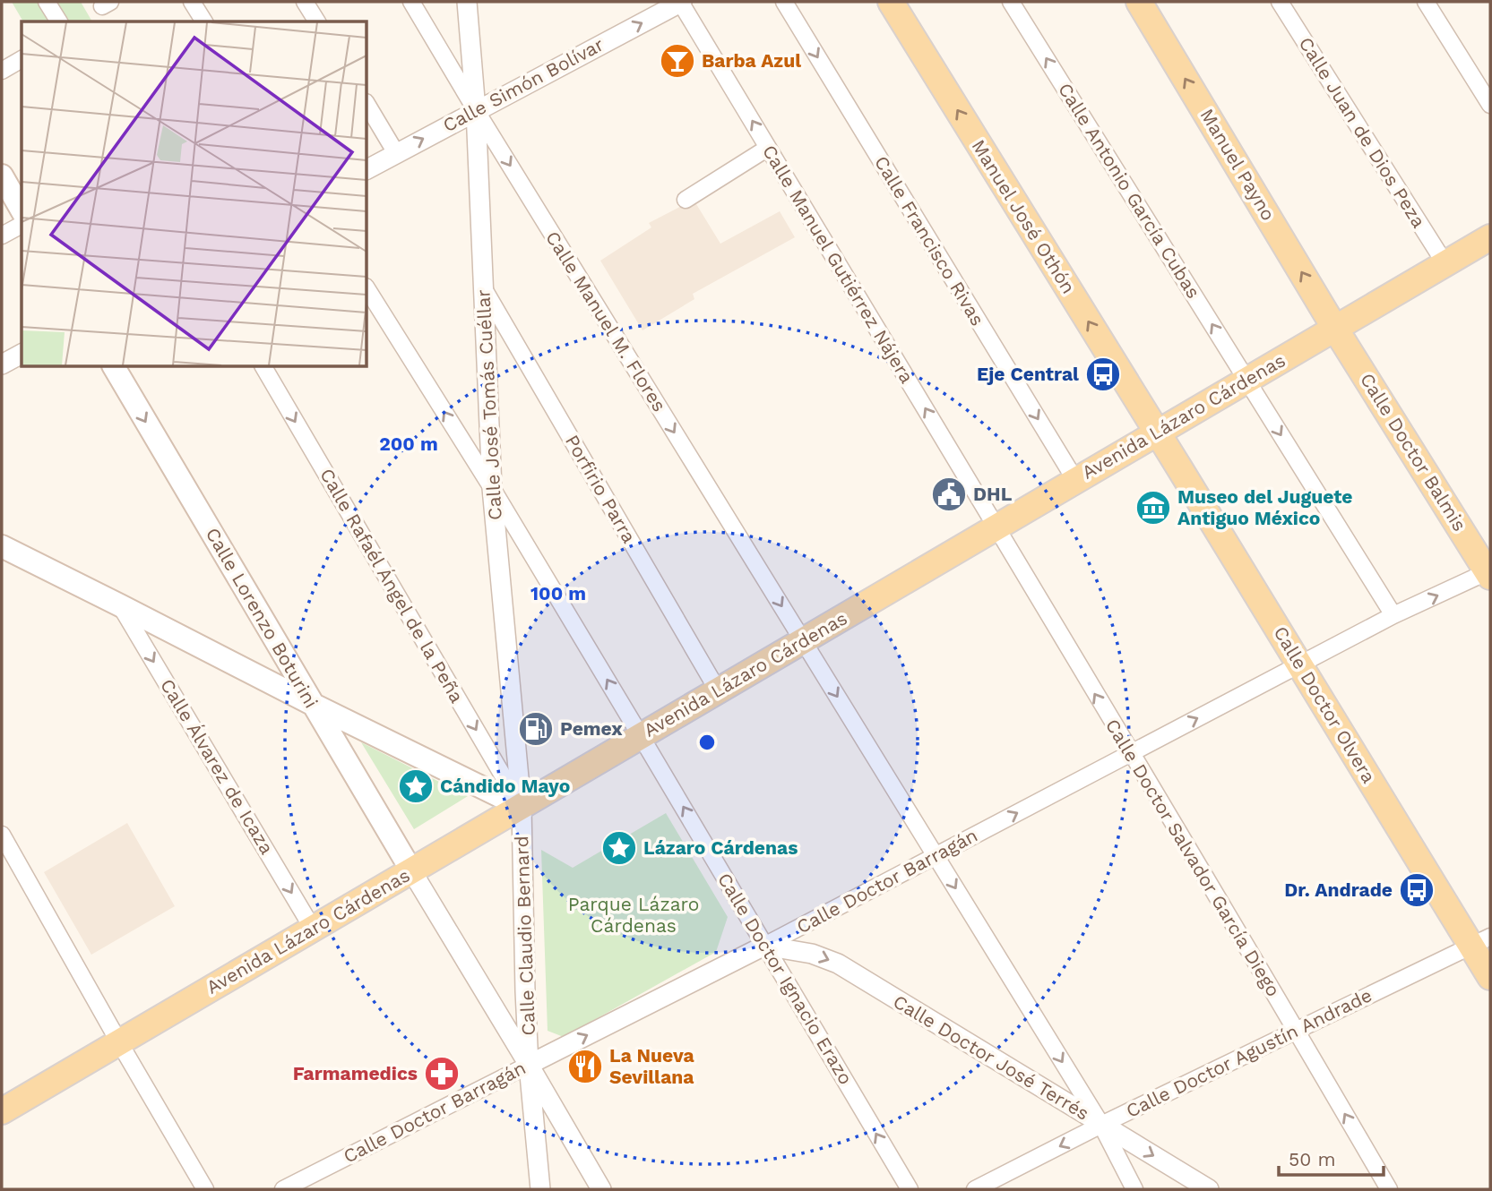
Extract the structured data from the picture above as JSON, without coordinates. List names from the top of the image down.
{
  "streets": {
    "main road": [
      "Manuel Payno",
      "Manuel José Othón",
      "Avenida Lázaro Cárdenas",
      "Calle Doctor Balmis",
      "Calle Lorenzo Boturini",
      "Calle Doctor Olvera"
    ],
    "street": [
      "Calle Simón Bolívar",
      "Calle Juan de Dios Peza",
      "Calle Antonio García Cubas",
      "Calle Francisco Rivas",
      "Calle Manuel Gutiérrez Nájera",
      "Calle Manuel M. Flores",
      "Calle José Tomás Cuéllar",
      "Porfirio Parra",
      "Calle Rafaél Ángel de la Peña",
      "Calle Álvarez de Icaza",
      "Calle Doctor Salvador García Diego",
      "Calle Doctor Barragán",
      "Calle Claudio Bernard",
      "Calle Doctor Ignacio Erazo",
      "Calle Doctor Agustín Andrade",
      "Calle Doctor José Terrés"
    ]
  },
  "crossings": [
    ["Calle Simón Bolívar", "Calle Manuel Gutiérrez Nájera"],
    ["Calle Simón Bolívar", "Calle Manuel M. Flores"],
    ["Calle Simón Bolívar", "Calle José Tomás Cuéllar"],
    ["Calle Juan de Dios Peza", "Avenida Lázaro Cárdenas"],
    ["Manuel Payno", "Avenida Lázaro Cárdenas"],
    ["Manuel Payno", "Calle Doctor Balmis"],
    ["Calle Antonio García Cubas", "Avenida Lázaro Cárdenas"],
    ["Calle Antonio García Cubas", "Calle Doctor Barragán"],
    ["Manuel José Othón", "Avenida Lázaro Cárdenas"],
    ["Manuel José Othón", "Calle Doctor Olvera"],
    ["Calle Francisco Rivas", "Avenida Lázaro Cárdenas"],
    ["Calle Manuel Gutiérrez Nájera", "Avenida Lázaro Cárdenas"],
    ["Calle Manuel Gutiérrez Nájera", "Calle Doctor Salvador García Diego"],
    ["Calle Manuel M. Flores", "Calle José Tomás Cuéllar"],
    ["Calle Manuel M. Flores", "Avenida Lázaro Cárdenas"],
    ["Calle Manuel M. Flores", "Calle Doctor Barragán"],
    ["Calle Manuel M. Flores", "Calle Doctor Agustín Andrade"],
    ["Calle Manuel M. Flores", "Calle Doctor José Terrés"],
    ["Calle José Tomás Cuéllar", "Avenida Lázaro Cárdenas"],
    ["Calle José Tomás Cuéllar", "Porfirio Parra"],
    ["Calle José Tomás Cuéllar", "Calle Rafaél Ángel de la Peña"],
    ["Calle José Tomás Cuéllar", "Calle Claudio Bernard"],
    ["Calle José Tomás Cuéllar", "Calle Doctor Ignacio Erazo"],
    ["Avenida Lázaro Cárdenas", "Calle Doctor Balmis"],
    ["Avenida Lázaro Cárdenas", "Porfirio Parra"],
    ["Avenida Lázaro Cárdenas", "Calle Rafaél Ángel de la Peña"],
    ["Avenida Lázaro Cárdenas", "Calle Lorenzo Boturini"],
    ["Avenida Lázaro Cárdenas", "Calle Doctor Olvera"],
    ["Avenida Lázaro Cárdenas", "Calle Álvarez de Icaza"],
    ["Avenida Lázaro Cárdenas", "Calle Doctor Salvador García Diego"],
    ["Avenida Lázaro Cárdenas", "Calle Claudio Bernard"],
    ["Avenida Lázaro Cárdenas", "Calle Doctor Ignacio Erazo"],
    ["Calle Doctor Balmis", "Calle Doctor Barragán"],
    ["Calle Rafaél Ángel de la Peña", "Calle Claudio Bernard"],
    ["Calle Doctor Olvera", "Calle Doctor Barragán"],
    ["Calle Doctor Olvera", "Calle Doctor Agustín Andrade"],
    ["Calle Doctor Salvador García Diego", "Calle Doctor Barragán"],
    ["Calle Doctor Salvador García Diego", "Calle Doctor Agustín Andrade"],
    ["Calle Doctor Barragán", "Calle Claudio Bernard"],
    ["Calle Doctor Barragán", "Calle Doctor Ignacio Erazo"],
    ["Calle Doctor Barragán", "Calle Doctor José Terrés"],
    ["Calle Doctor Ignacio Erazo", "Calle Doctor José Terrés"],
    ["Calle Doctor Agustín Andrade", "Calle Doctor José Terrés"]
  ],
  "one_way": [
    "Calle Simón Bolívar",
    "Manuel Payno",
    "Manuel José Othón",
    "Calle Francisco Rivas",
    "Calle Manuel Gutiérrez Nájera",
    "Calle Manuel M. Flores",
    "Calle Rafaél Ángel de la Peña",
    "Calle Lorenzo Boturini",
    "Calle Álvarez de Icaza",
    "Calle Doctor Salvador García Diego",
    "Calle Doctor Barragán",
    "Calle Doctor Ignacio Erazo",
    "Calle Doctor José Terrés"
  ],
  "parks": ["Parque Lázaro Cárdenas"],
  "places": {
    "bar": ["Barba Azul"],
    "bus stop": ["Eje Central", "Dr. Andrade"],
    "public building": ["DHL"],
    "museum": ["Museo del Juguete Antiguo México"],
    "fuel station": ["Pemex"],
    "place": ["Cándido Mayo", "Lázaro Cárdenas"],
    "restaurant": ["La Nueva Sevillana"],
    "pharmacy": ["Farmamedics"]
  },
  "scale_bar": "50 m",
  "rings": ["200 m", "100 m"]
}
